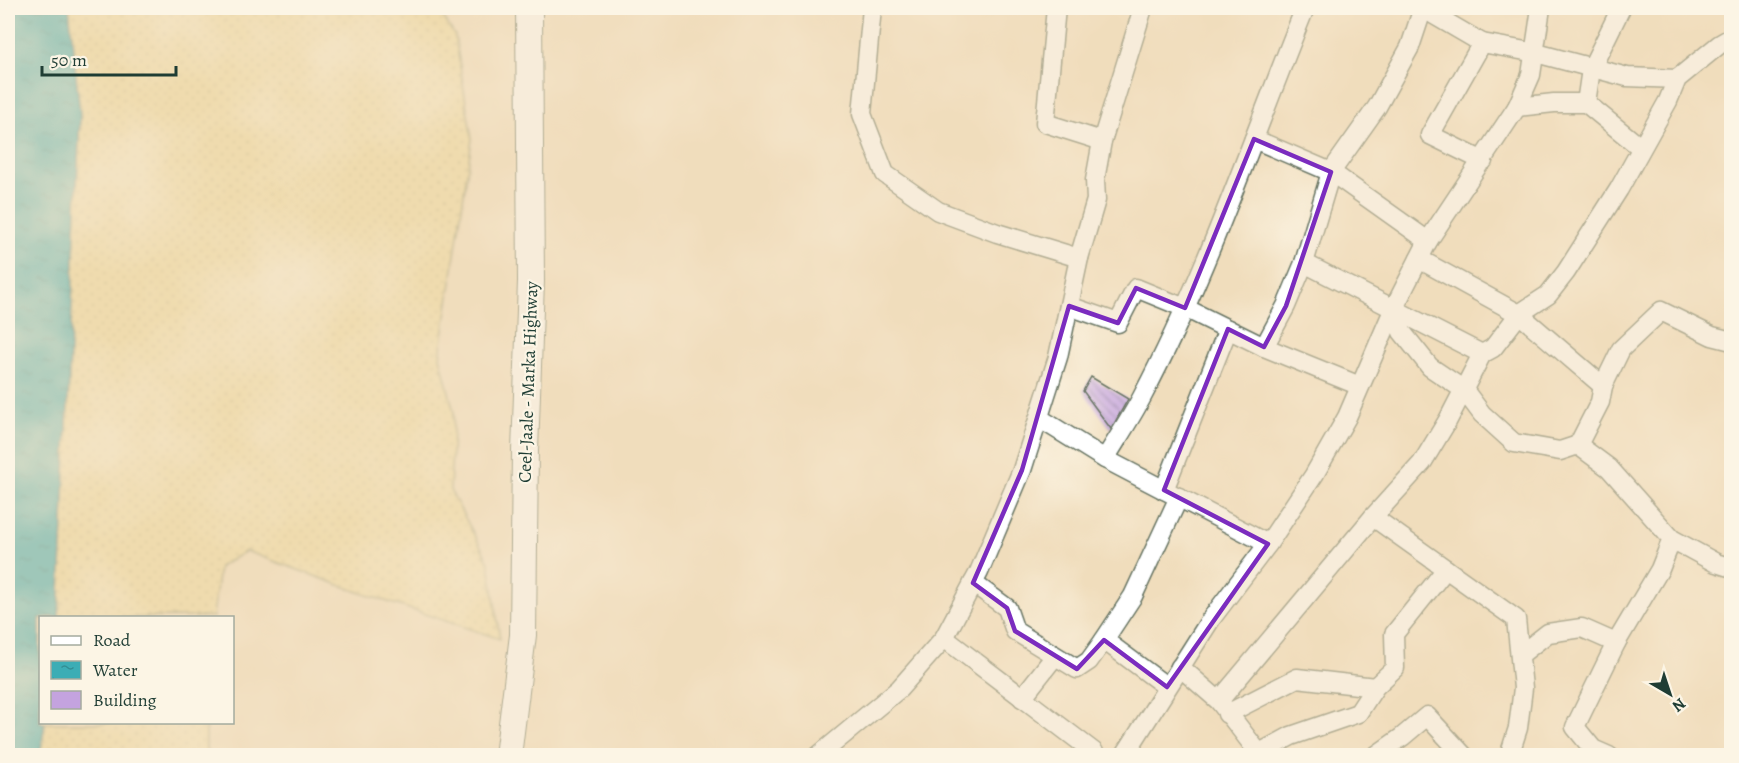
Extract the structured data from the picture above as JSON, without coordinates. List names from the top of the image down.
{
  "streets": {
    "street": ["Ceel-Jaale - Marka Highway"]
  },
  "legend": ["Road", "Water", "Building"],
  "scale_bar": "50 m",
  "north": "bottom right"
}
